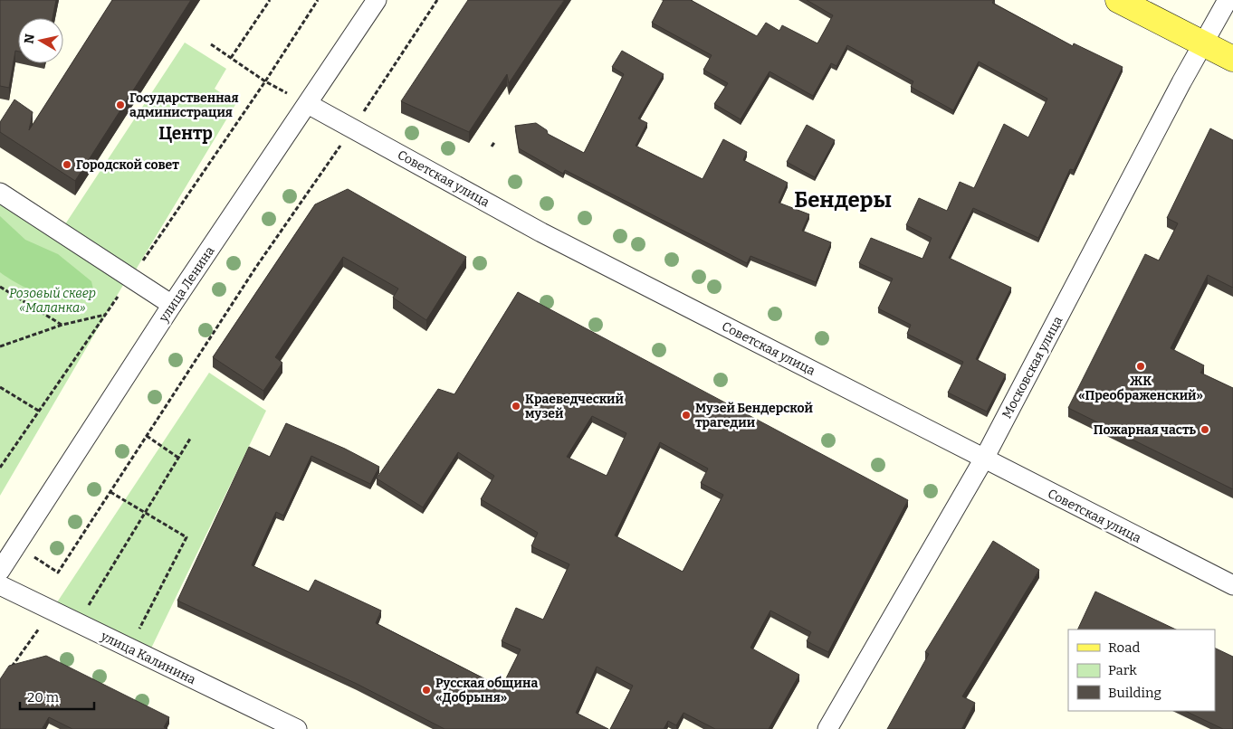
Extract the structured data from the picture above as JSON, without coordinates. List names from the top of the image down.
{
  "streets": {
    "street": [
      "Советская улица",
      "улица Ленина",
      "Московская улица",
      "улица Калинина"
    ]
  },
  "crossings": [
    ["Советская улица", "улица Ленина"],
    ["Советская улица", "Московская улица"],
    ["улица Ленина", "улица Калинина"]
  ],
  "districts": ["Центр", "Бендеры"],
  "parks": ["Розовый сквер «Маланка»"],
  "places": [
    "Государственная администрация",
    "Городской совет",
    "ЖК «Преображенский»",
    "Краеведческий музей",
    "Музей Бендерской трагедии",
    "Пожарная часть",
    "Русская община «Добрыня»"
  ],
  "legend": ["Road", "Park", "Building"],
  "scale_bar": "20 m",
  "north": "left"
}
